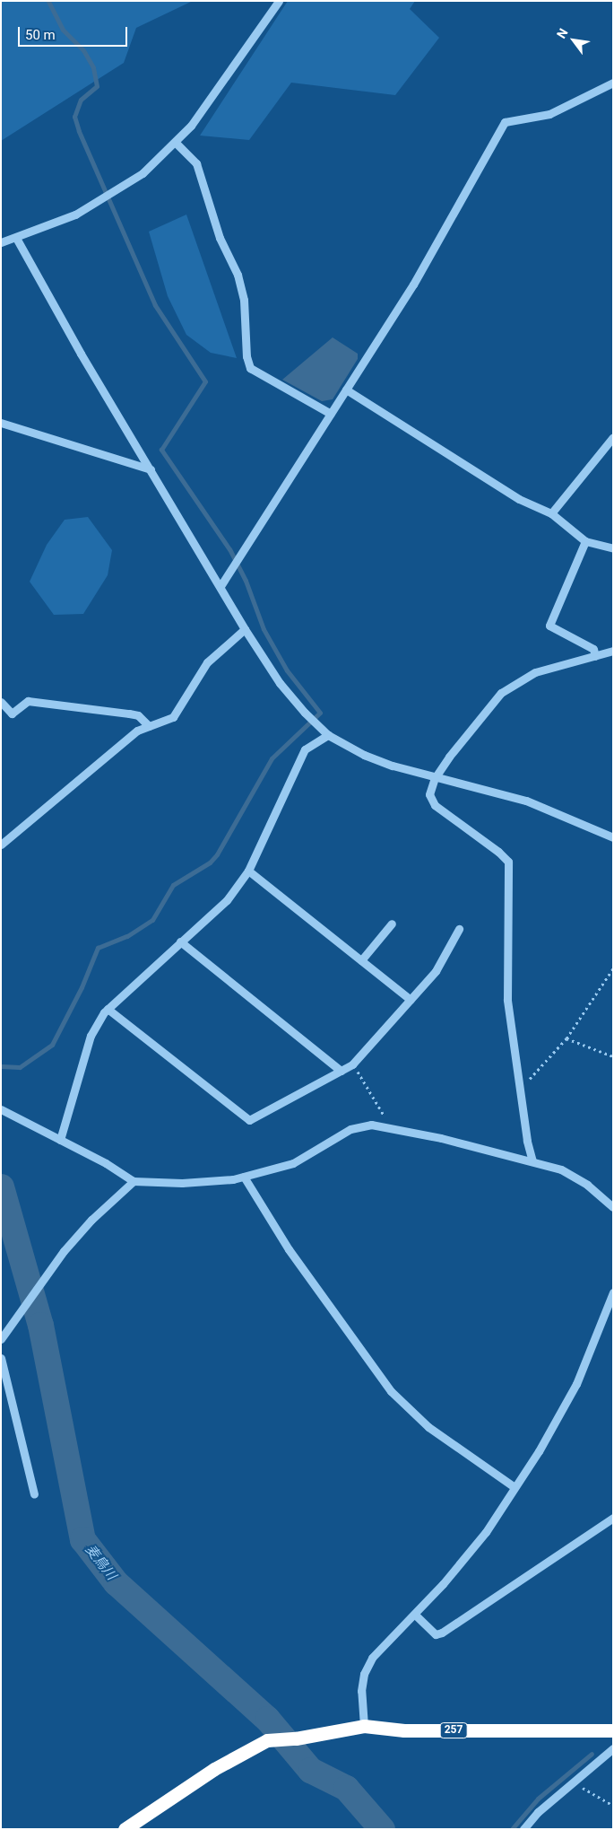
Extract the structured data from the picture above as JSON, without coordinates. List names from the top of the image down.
{
  "streets": {
    "highway": ["257"]
  },
  "water": ["麦鳥川"],
  "scale_bar": "50 m",
  "north": "top left"
}
